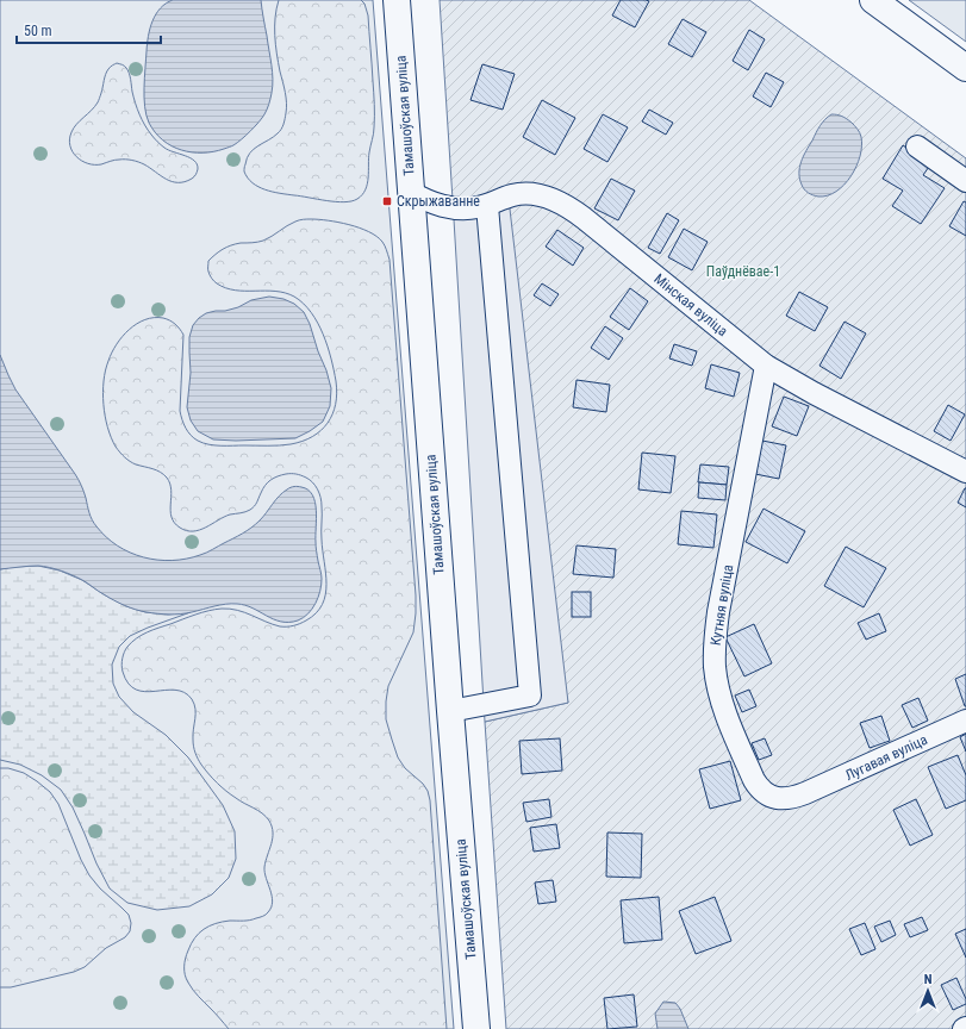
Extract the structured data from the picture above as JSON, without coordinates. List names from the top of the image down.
{
  "streets": {
    "main road": ["Тамашоўская вуліца"],
    "lane": ["Мінская вуліца", "Кутняя вуліца", "Лугавая вуліца"]
  },
  "crossings": [
    ["Тамашоўская вуліца", "Мінская вуліца"],
    ["Мінская вуліца", "Кутняя вуліца"],
    ["Кутняя вуліца", "Лугавая вуліца"]
  ],
  "parks": ["Паўднёвае-1"],
  "places": {
    "transit": ["Скрыжаванне"]
  },
  "scale_bar": "50 m",
  "north": "top"
}
